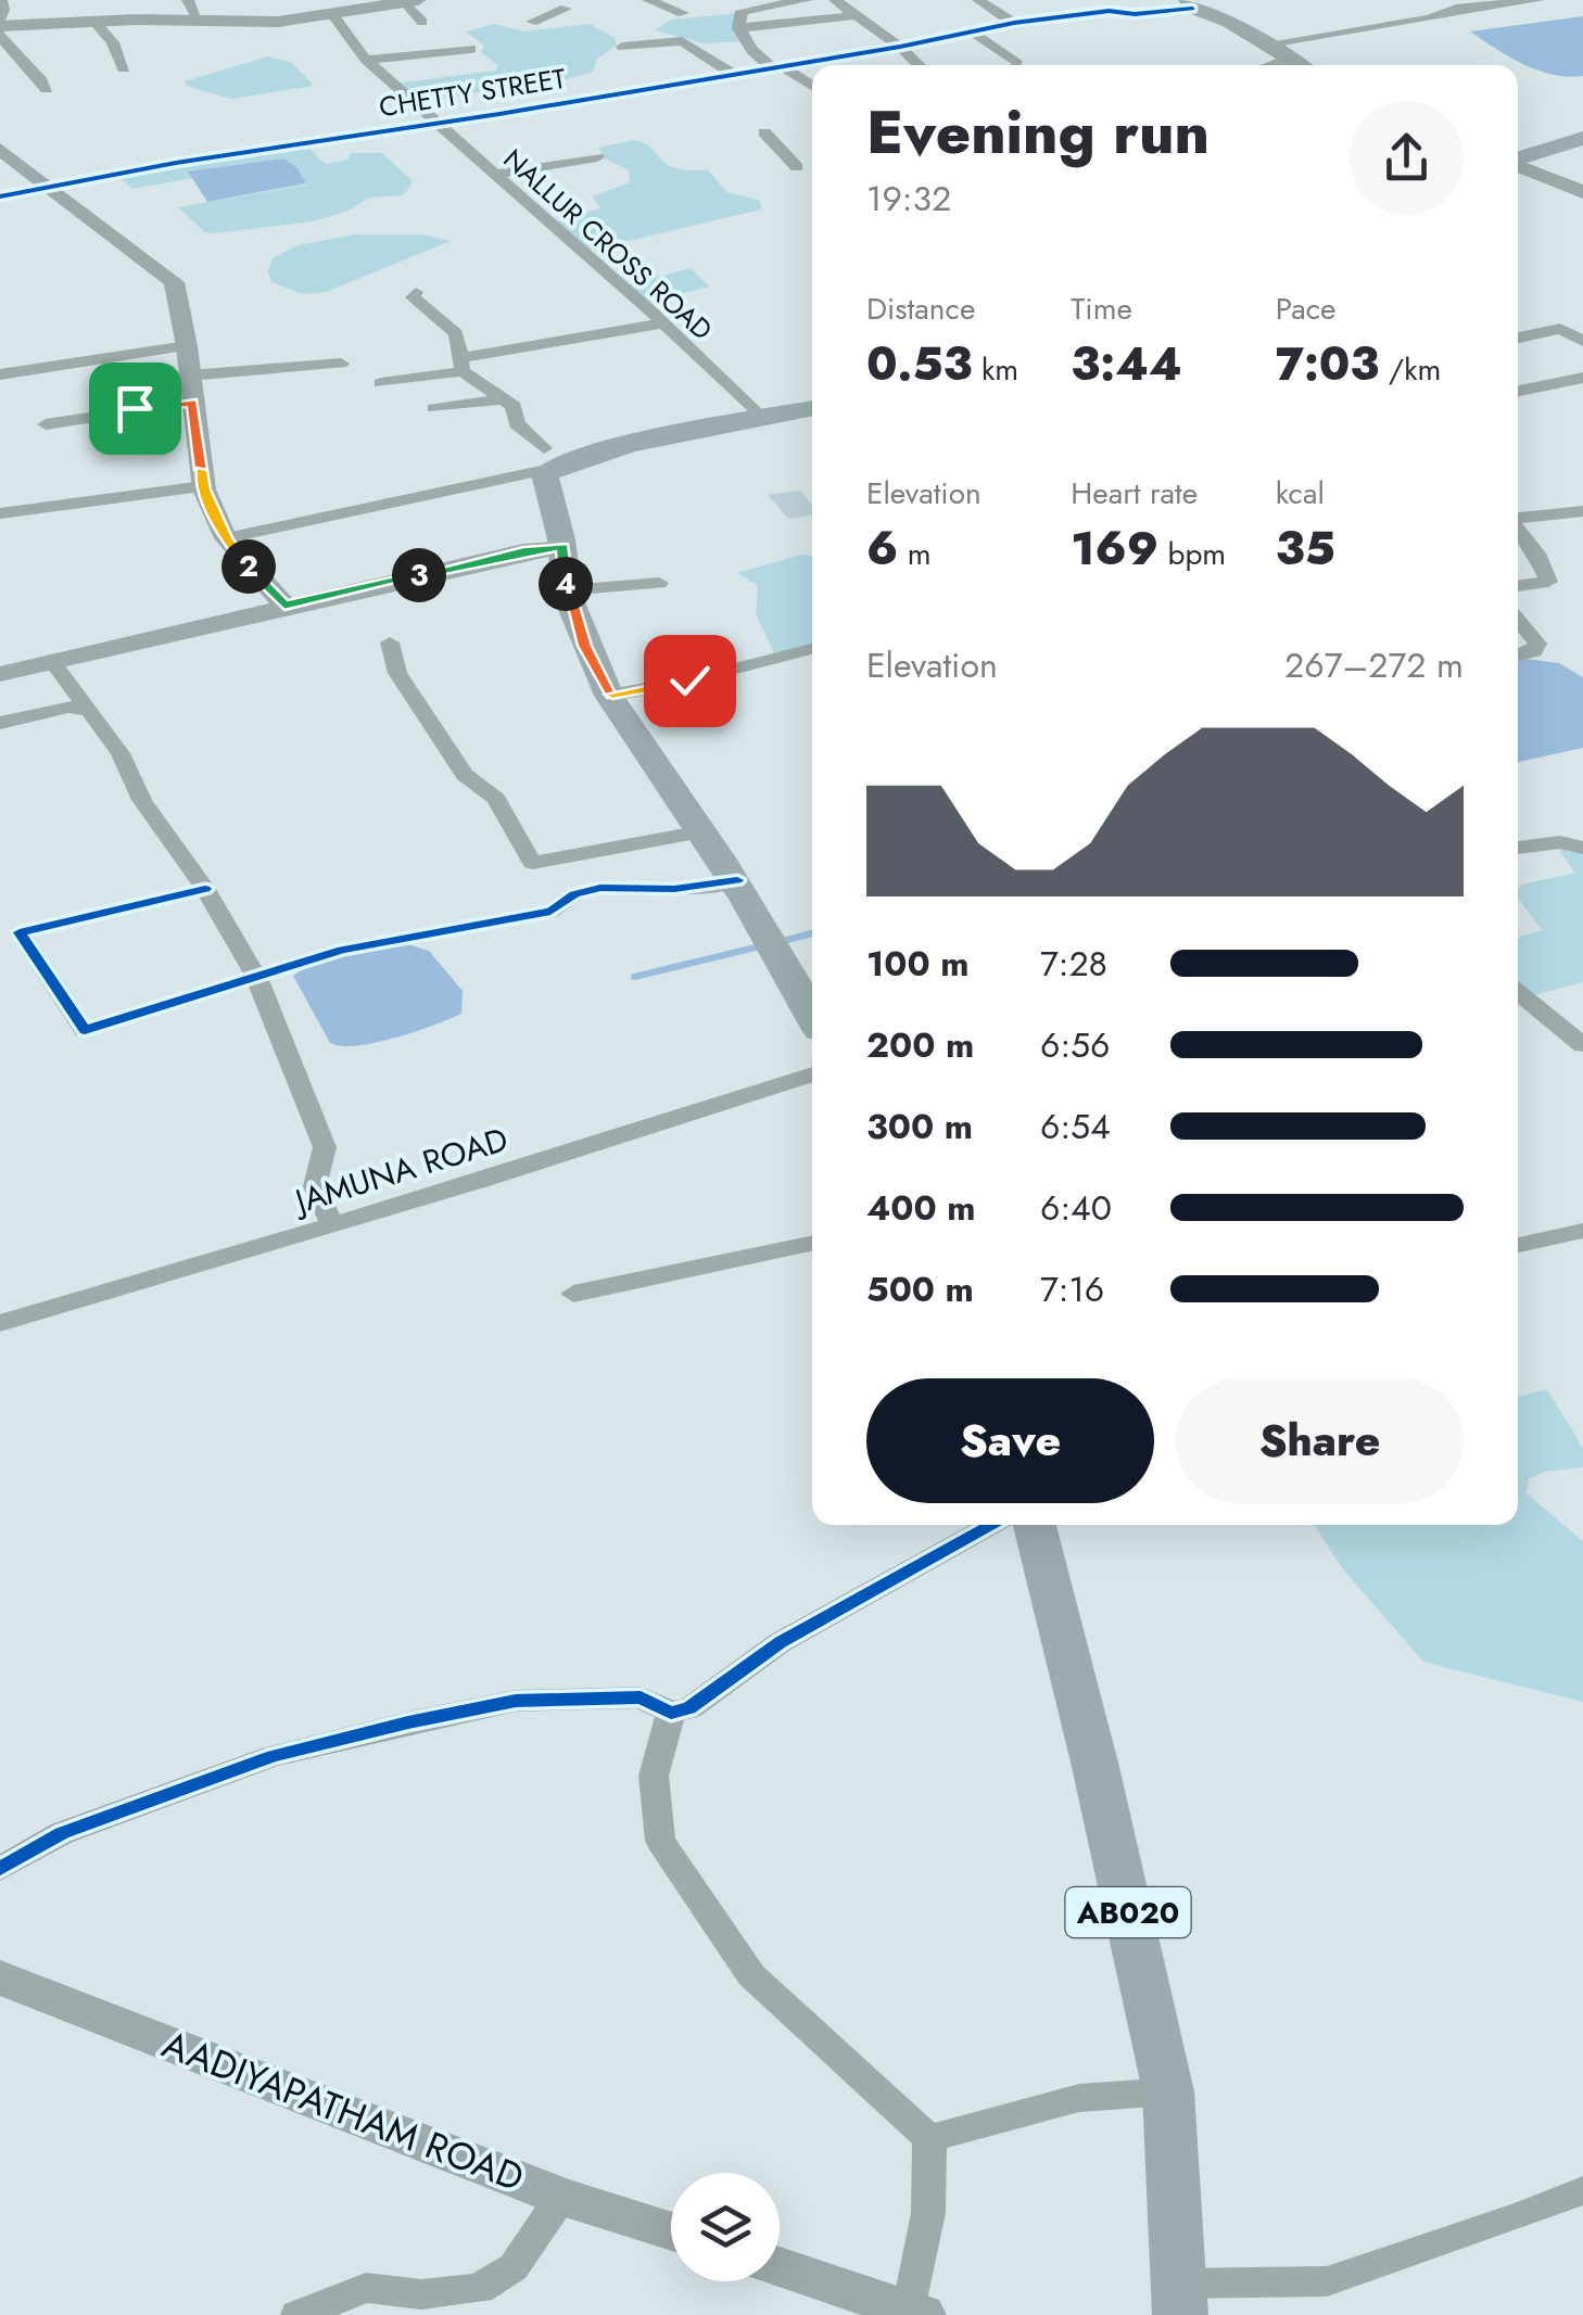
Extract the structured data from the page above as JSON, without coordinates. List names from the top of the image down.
{
  "streets": {
    "main road": ["AB020"],
    "street": [
      "CHETTY STREET",
      "NALLUR CROSS ROAD",
      "JAMUNA ROAD",
      "AADIYAPATHAM ROAD"
    ]
  },
  "crossings": [
    ["CHETTY STREET", "NALLUR CROSS ROAD"]
  ],
  "page": {
    "heading": ["Evening run", "19:32"],
    "stats": [
      ["Distance", "0.53 km"],
      ["Time", "3:44"],
      ["Pace", "7:03 /km"],
      ["Elevation", "6 m"],
      ["Heart rate", "169 bpm"],
      ["kcal", "35"]
    ],
    "pins": ["2", "3", "4"],
    "chart": ["Elevation", "267–272 m"],
    "list": [
      {
        "name": "100 m",
        "note": "7:28"
      },
      {
        "name": "200 m",
        "note": "6:56"
      },
      {
        "name": "300 m",
        "note": "6:54"
      },
      {
        "name": "400 m",
        "note": "6:40"
      },
      {
        "name": "500 m",
        "note": "7:16"
      }
    ],
    "buttons": ["Save", "Share"]
  }
}
